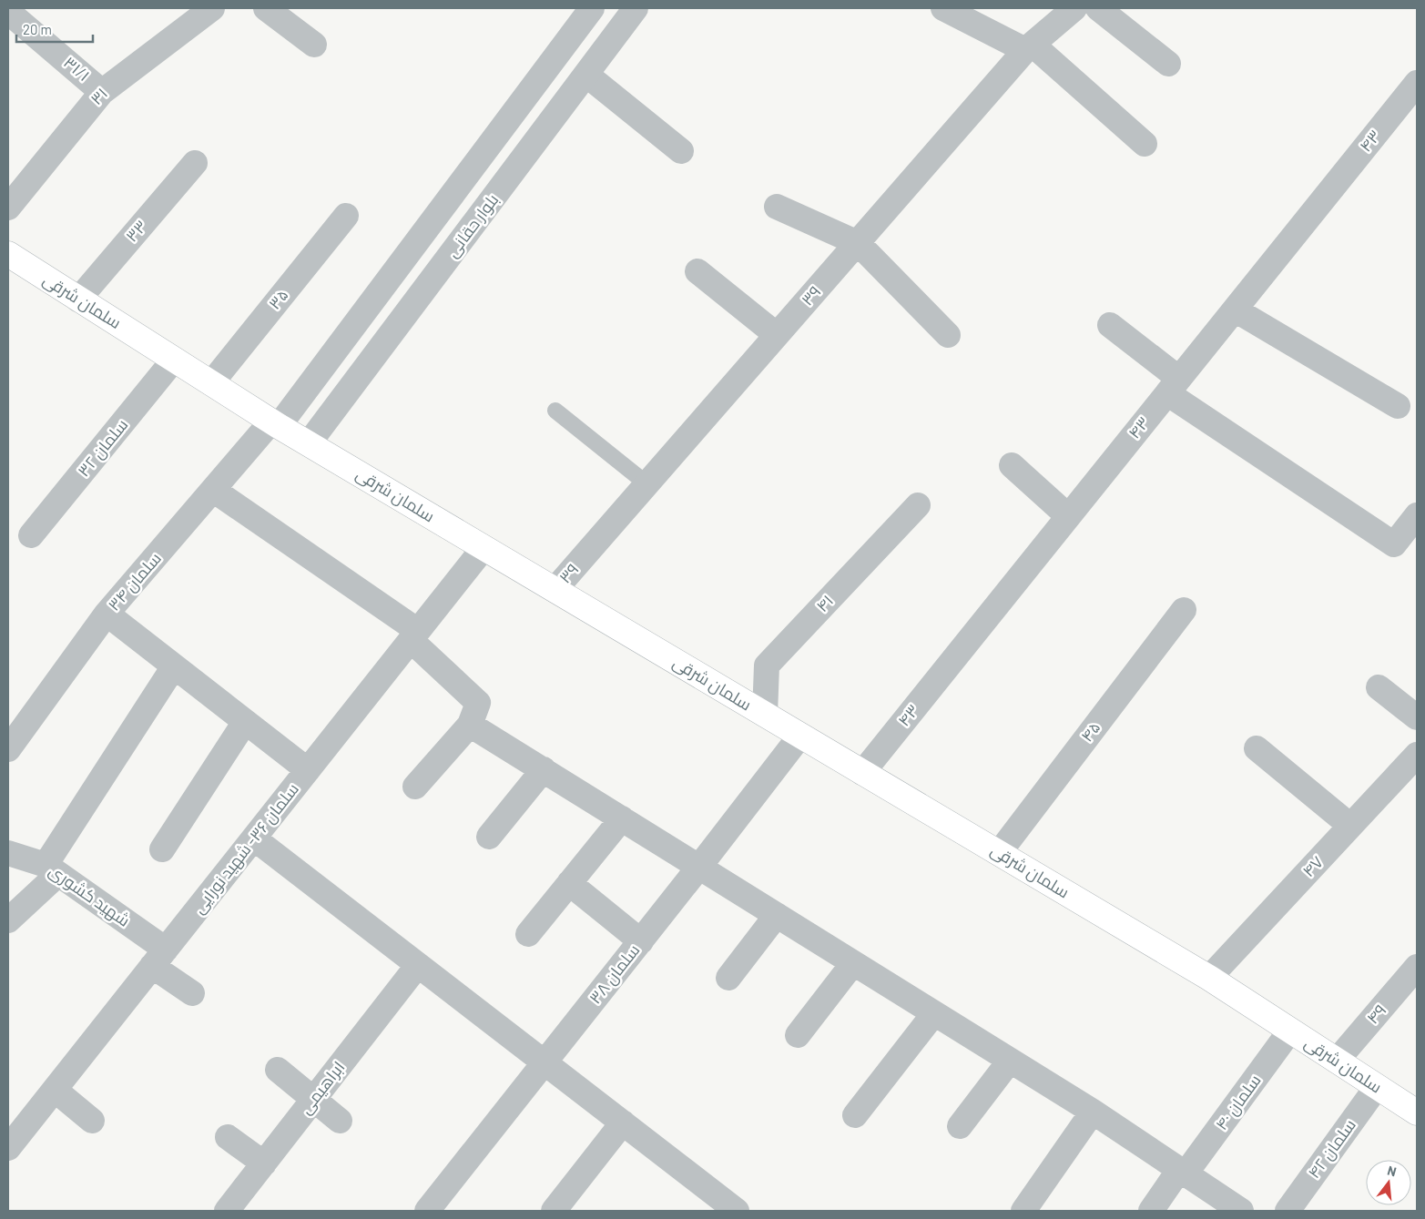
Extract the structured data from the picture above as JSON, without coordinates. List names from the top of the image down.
{
  "streets": {
    "main road": ["سلمان شرقی"],
    "street": [
      "۳۱/۱",
      "۳۱",
      "۴۳",
      "بلوار حقانی",
      "۳۳",
      "۳۹",
      "۳۵",
      "سلمان ۳۲",
      "سلمان ۳۴",
      "۴۱",
      "۴۵",
      "سلمان ۳۶- شهید نورایی",
      "۴۷",
      "شهید کشوری",
      "سلمان ۳۸",
      "۴۹",
      "ابراهیمی",
      "سلمان ۴۰",
      "سلمان ۴۲"
    ]
  },
  "crossings": [
    ["۳۱/۱", "۳۱"],
    ["۴۳", "سلمان شرقی"],
    ["بلوار حقانی", "سلمان شرقی"],
    ["۳۳", "سلمان شرقی"],
    ["۳۹", "سلمان شرقی"],
    ["۳۵", "سلمان شرقی"],
    ["سلمان شرقی", "سلمان ۳۲"],
    ["سلمان شرقی", "سلمان ۳۴"],
    ["سلمان شرقی", "۴۱"],
    ["سلمان شرقی", "۴۵"],
    ["سلمان شرقی", "سلمان ۳۶- شهید نورایی"],
    ["سلمان شرقی", "۴۷"],
    ["سلمان شرقی", "سلمان ۳۸"],
    ["سلمان شرقی", "۴۹"],
    ["سلمان شرقی", "سلمان ۴۰"],
    ["سلمان شرقی", "سلمان ۴۲"],
    ["سلمان ۳۶- شهید نورایی", "شهید کشوری"]
  ],
  "scale_bar": "20 m",
  "north": "top"
}
